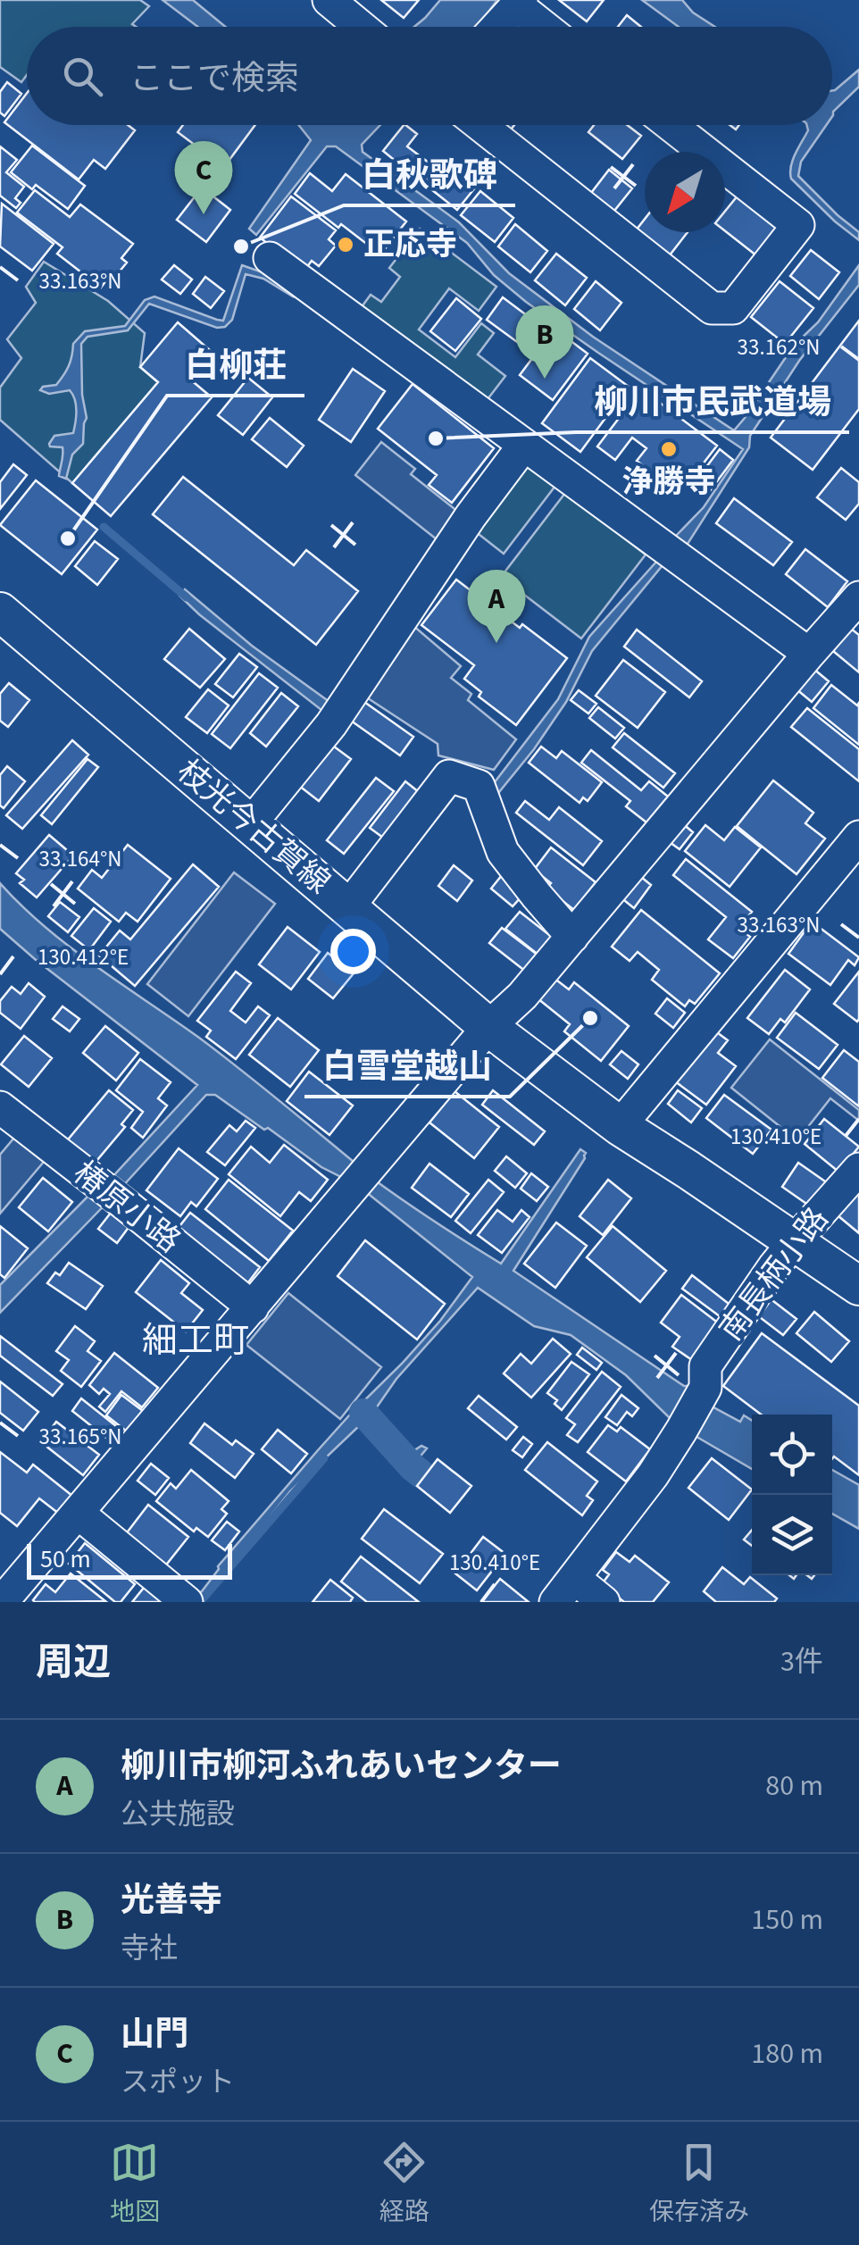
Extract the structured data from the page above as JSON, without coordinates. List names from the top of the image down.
{
  "streets": {
    "main road": ["枝光今古賀線"],
    "street": ["椿原小路", "南長柄小路"]
  },
  "crossings": [
    ["枝光今古賀線", "南長柄小路"]
  ],
  "districts": ["細工町"],
  "places": [
    "正応寺",
    "白秋歌碑",
    "柳川市民武道場",
    "浄勝寺",
    "白柳荘",
    "白雪堂越山"
  ],
  "scale_bar": "50 m",
  "north": "bottom left",
  "page": {
    "search": "ここで検索",
    "pins": ["C", "B", "A"],
    "scale": "50 m",
    "heading": ["周辺", "3件"],
    "list": [
      {
        "mark": "A",
        "name": "柳川市柳河ふれあいセンター",
        "note": "公共施設",
        "value": "80 m"
      },
      {
        "mark": "B",
        "name": "光善寺",
        "note": "寺社",
        "value": "150 m"
      },
      {
        "mark": "C",
        "name": "山門",
        "note": "スポット",
        "value": "180 m"
      }
    ],
    "nav": ["地図", "経路", "保存済み"]
  },
  "coordinates": [
    "33.163°N",
    "33.162°N",
    "33.164°N",
    "130.412°E",
    "130.410°E",
    "33.165°N"
  ]
}
